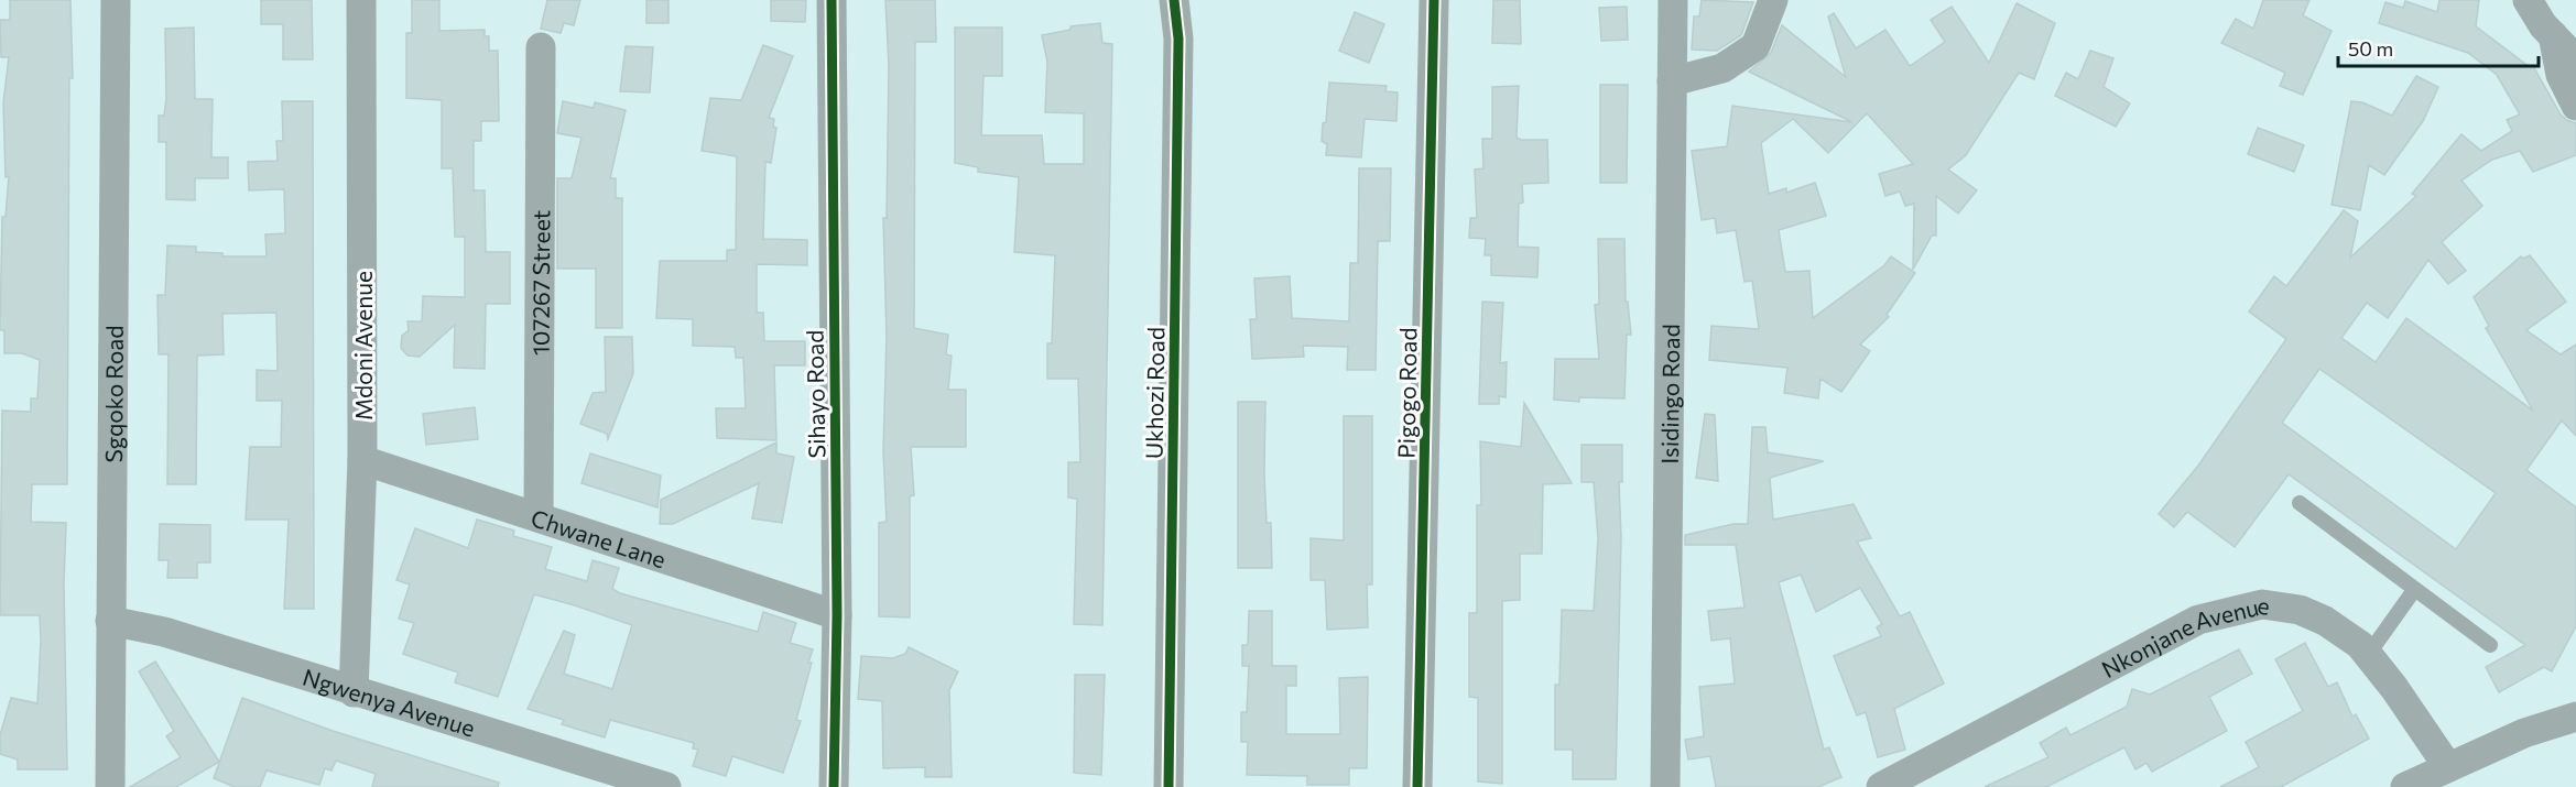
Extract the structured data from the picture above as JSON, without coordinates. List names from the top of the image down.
{
  "streets": {
    "street": [
      "107267 Street",
      "Mdoni Avenue",
      "Ukhozi Road",
      "Pigogo Road",
      "Isidingo Road",
      "Sgqoko Road",
      "Sihayo Road",
      "Chwane Lane",
      "Nkonjane Avenue",
      "Ngwenya Avenue"
    ]
  },
  "crossings": [
    ["107267 Street", "Chwane Lane"],
    ["Mdoni Avenue", "Chwane Lane"],
    ["Mdoni Avenue", "Ngwenya Avenue"],
    ["Sgqoko Road", "Ngwenya Avenue"],
    ["Sihayo Road", "Chwane Lane"]
  ],
  "scale_bar": "50 m"
}
